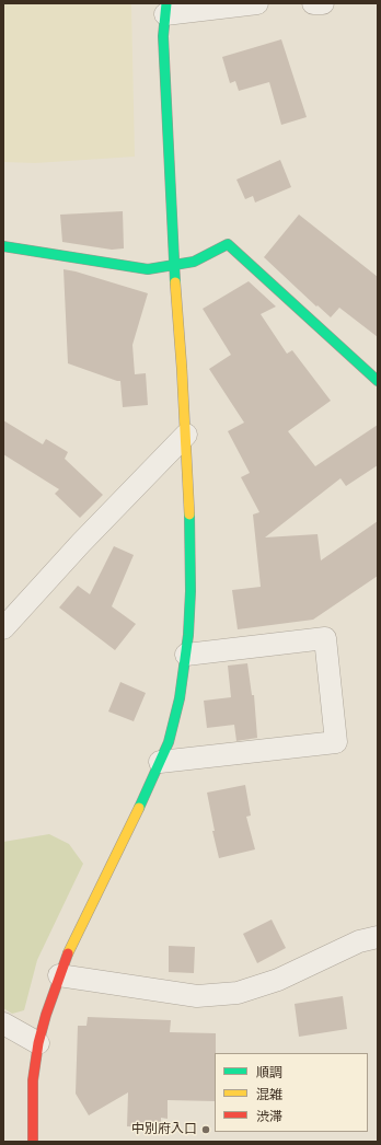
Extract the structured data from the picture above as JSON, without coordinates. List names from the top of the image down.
{
  "places": ["中別府入口"],
  "legend": ["順調", "混雑", "渋滞"]
}
